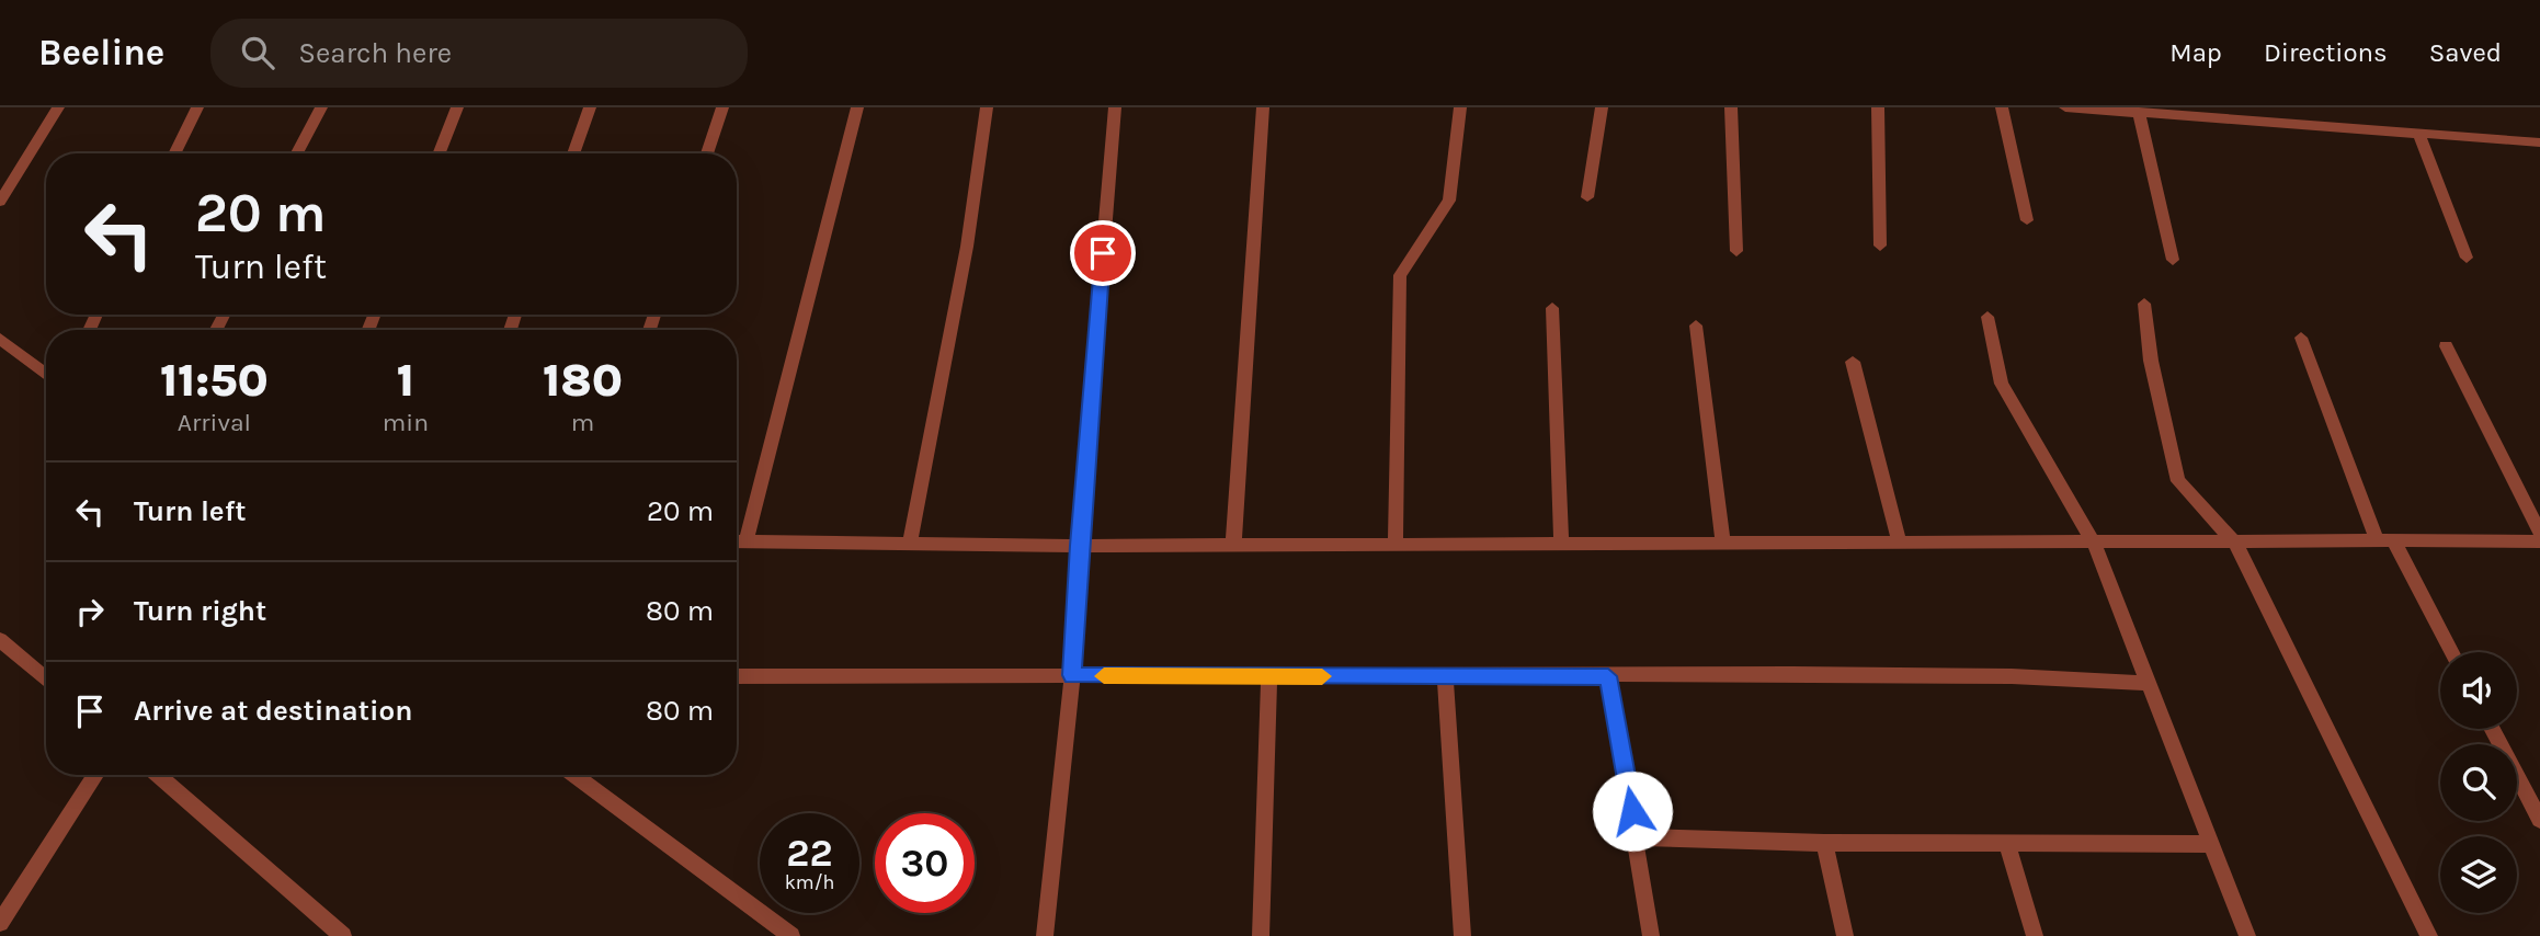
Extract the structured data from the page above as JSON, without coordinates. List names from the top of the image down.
{
  "page": {
    "header": "Beeline",
    "search": "Search here",
    "nav": ["Map", "Directions", "Saved"],
    "turn": ["20 m", "Turn left"],
    "eta": [
      "11:50",
      "Arrival",
      "1",
      "min",
      "180",
      "m"
    ],
    "list": [
      {
        "name": "Turn left",
        "value": "20 m"
      },
      {
        "name": "Turn right",
        "value": "80 m"
      },
      {
        "name": "Arrive at destination",
        "value": "80 m"
      }
    ],
    "speed": "22 km/h",
    "limit": "30"
  }
}
